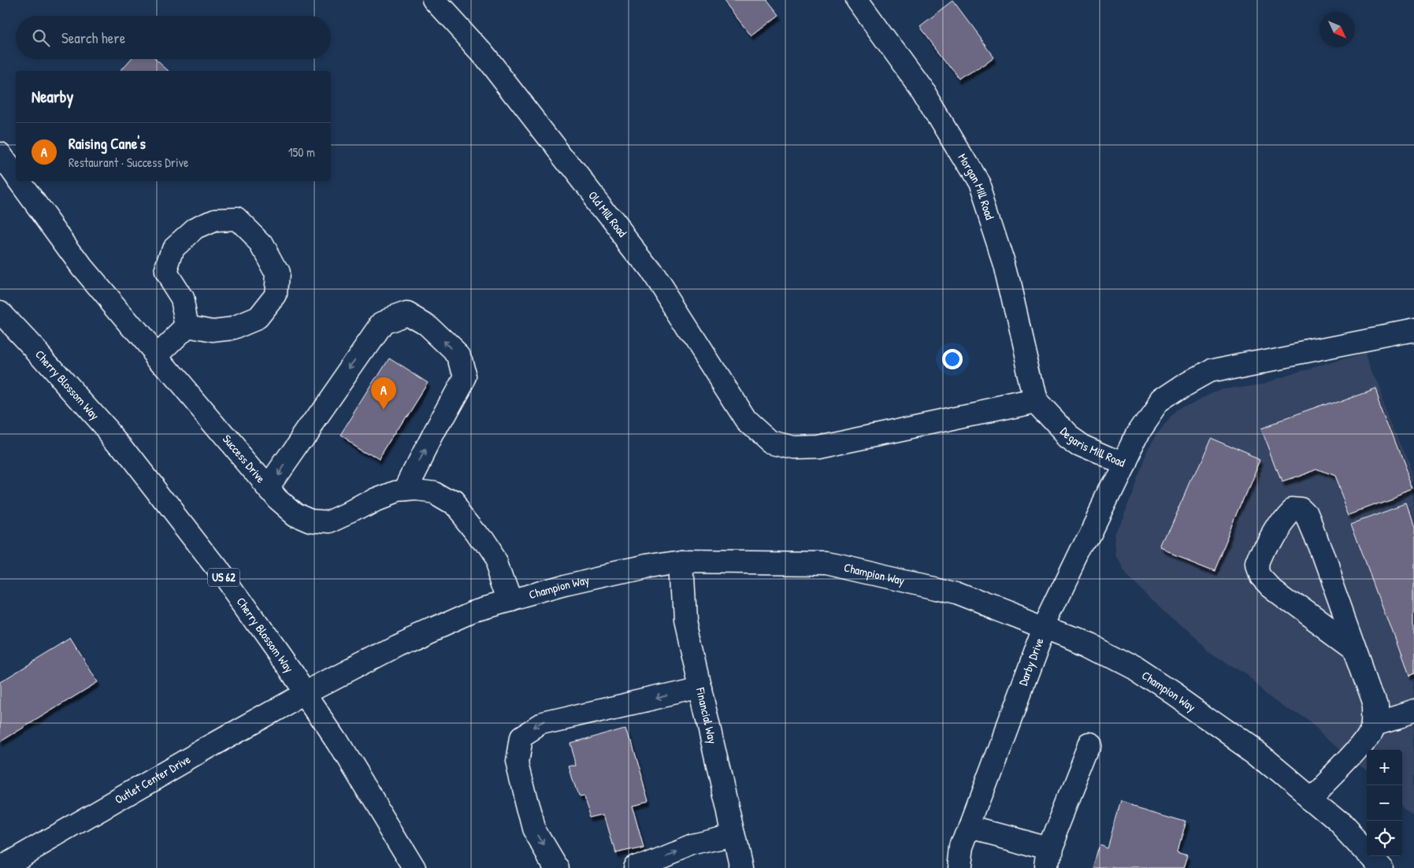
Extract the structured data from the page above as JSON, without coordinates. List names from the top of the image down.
{
  "streets": {
    "main road": [
      "Morgan Mill Road",
      "Old Mill Road",
      "Cherry Blossom Way",
      "Degaris Mill Road",
      "Success Drive",
      "Champion Way",
      "US 62",
      "Darby Drive",
      "Financial Way",
      "Outlet Center Drive"
    ]
  },
  "crossings": [
    ["Morgan Mill Road", "Old Mill Road"],
    ["Morgan Mill Road", "Degaris Mill Road"],
    ["Old Mill Road", "Degaris Mill Road"],
    ["Cherry Blossom Way", "Champion Way"],
    ["Cherry Blossom Way", "Outlet Center Drive"],
    ["Degaris Mill Road", "Darby Drive"],
    ["Success Drive", "Champion Way"],
    ["Champion Way", "Darby Drive"],
    ["Champion Way", "Financial Way"],
    ["Champion Way", "Outlet Center Drive"]
  ],
  "north": "bottom right",
  "page": {
    "search": "Search here",
    "heading": "Nearby",
    "list": [
      {
        "mark": "A",
        "name": "Raising Cane's",
        "note": "Restaurant · Success Drive",
        "value": "150 m"
      }
    ],
    "pins": "A",
    "map_buttons": ["+", "−"]
  }
}
